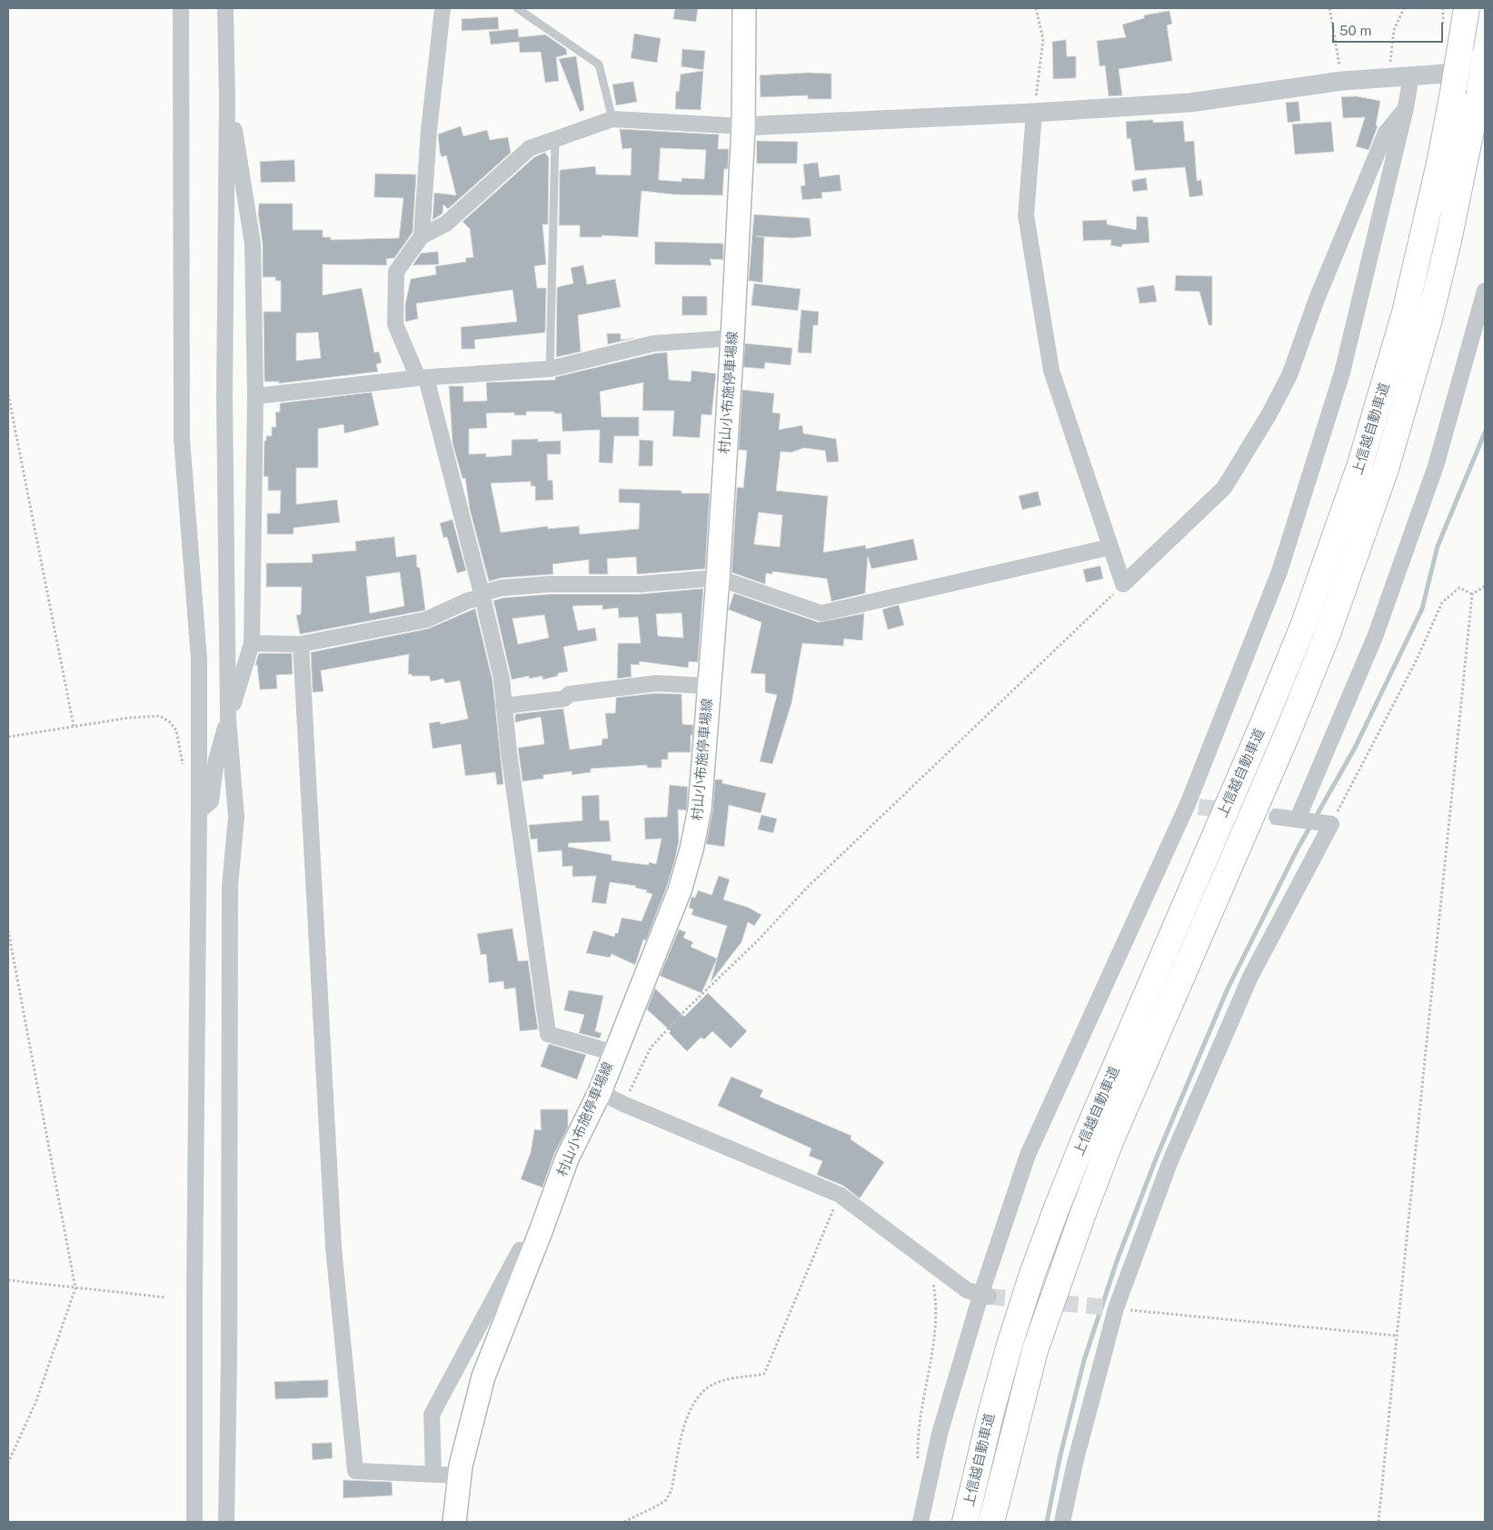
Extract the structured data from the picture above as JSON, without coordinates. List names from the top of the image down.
{
  "streets": {
    "highway": ["上信越自動車道"],
    "main road": ["村山小布施停車場線"]
  },
  "scale_bar": "50 m"
}
